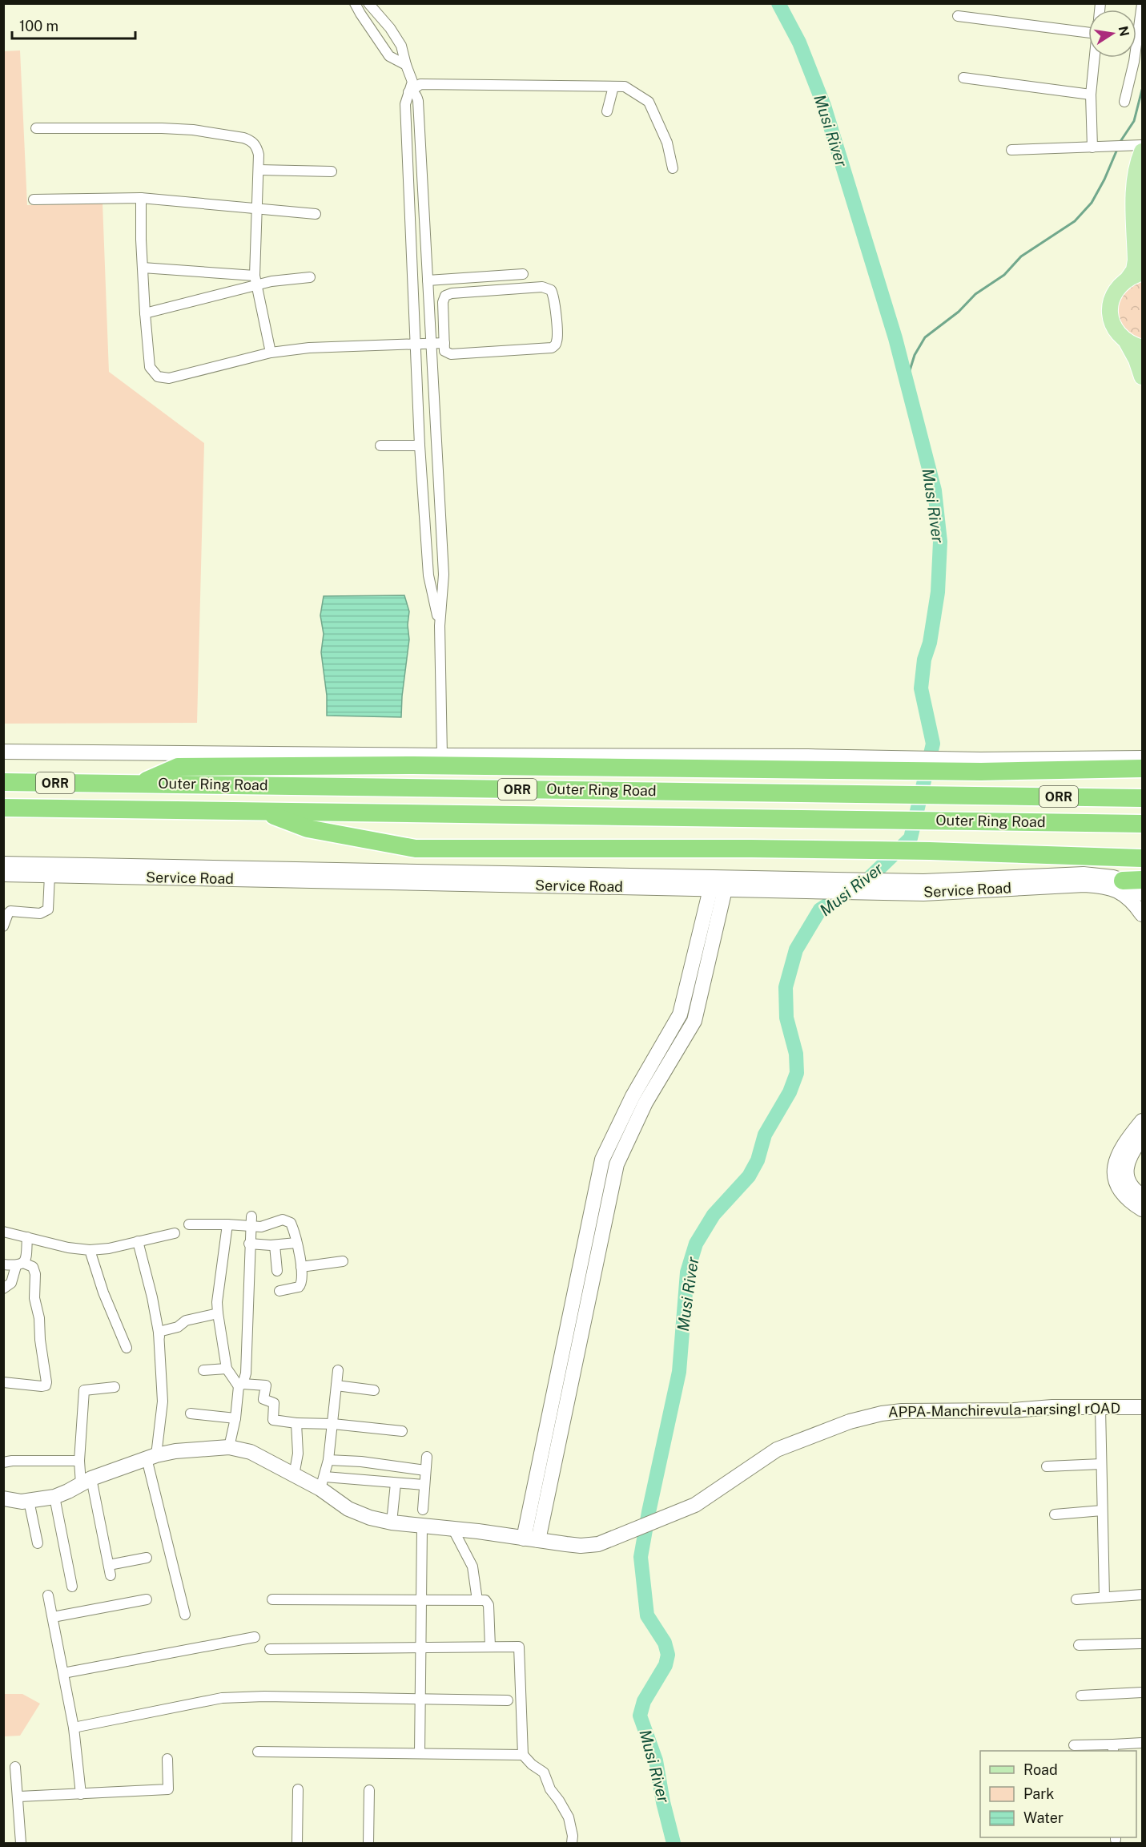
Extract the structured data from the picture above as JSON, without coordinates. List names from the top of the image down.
{
  "streets": {
    "highway": ["ORR", "Outer Ring Road"],
    "main road": ["Service Road", "APPA-Manchirevula-narsingI rOAD"]
  },
  "water": ["Musi River"],
  "legend": ["Road", "Park", "Water"],
  "scale_bar": "100 m",
  "north": "right"
}
